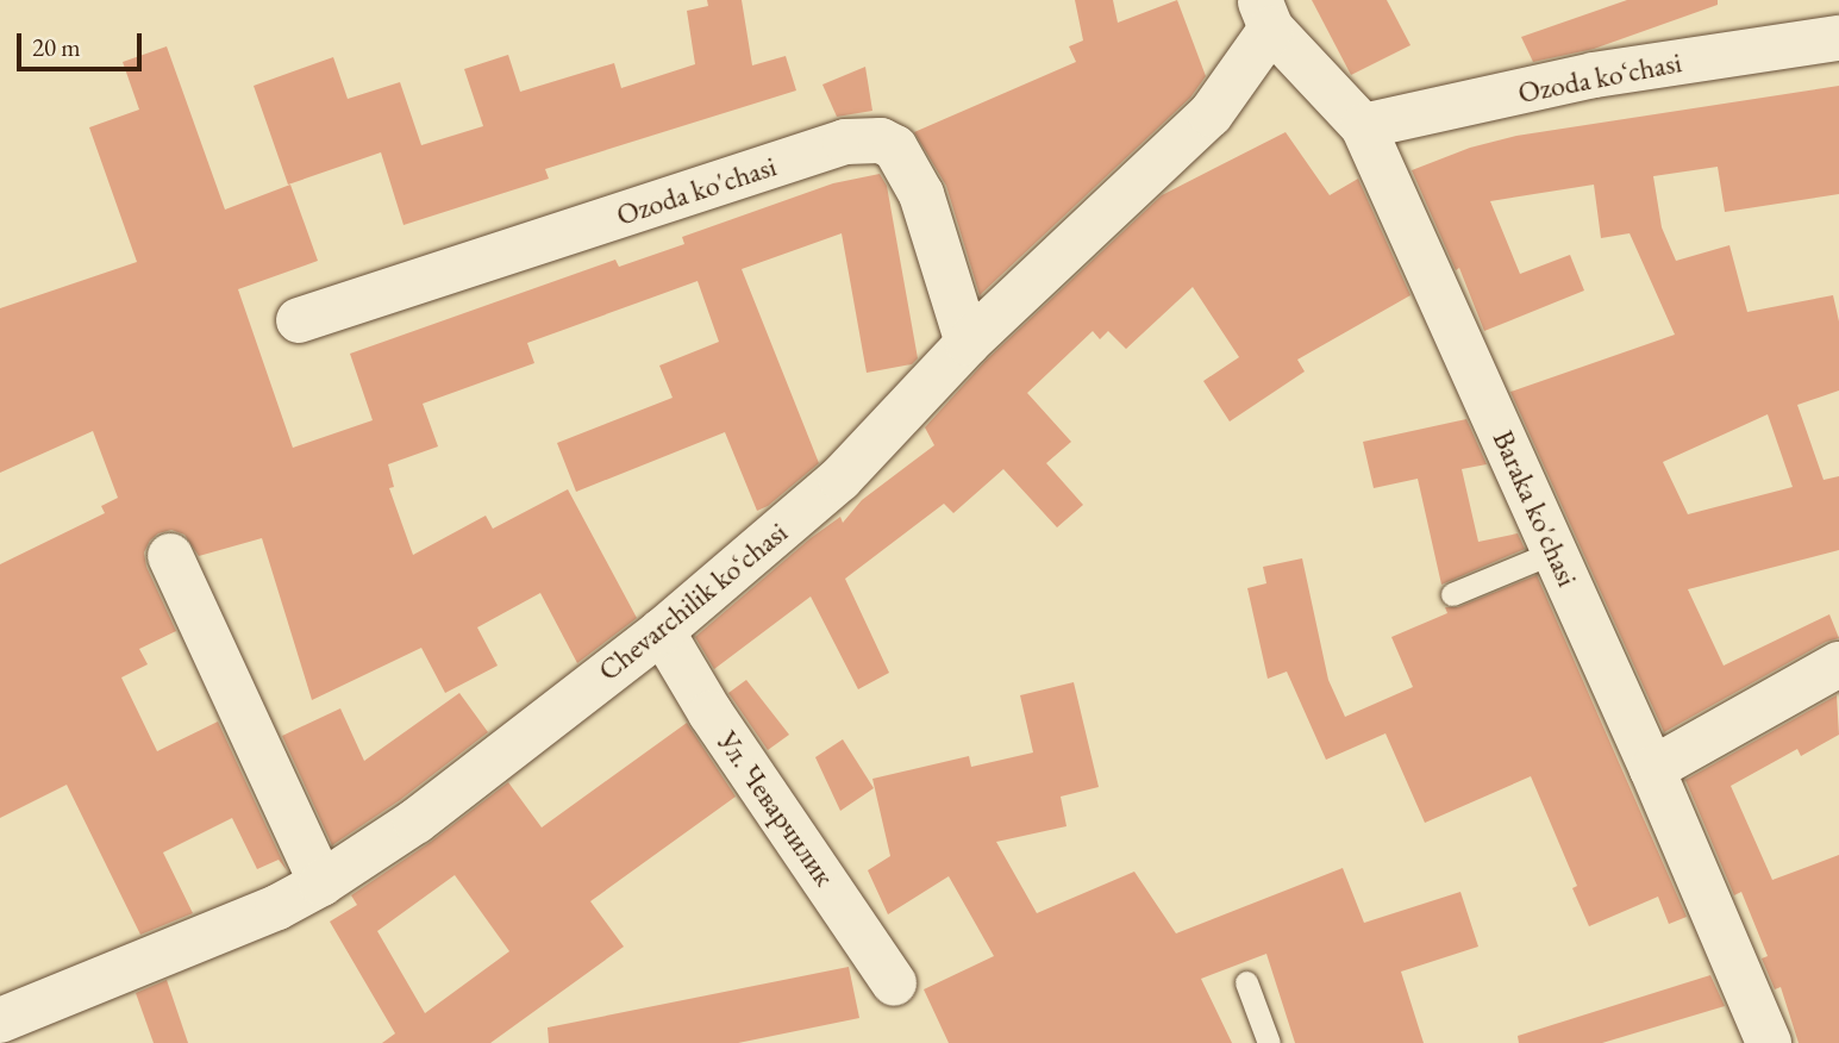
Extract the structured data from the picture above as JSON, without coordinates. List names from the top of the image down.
{
  "streets": {
    "street": [
      "Ozoda koʻchasi",
      "Ozoda ko'chasi",
      "Baraka ko'chasi",
      "Chevarchilik koʻchasi",
      "Ул. Чеварчилик"
    ]
  },
  "crossings": [
    ["Ozoda koʻchasi", "Baraka ko'chasi"],
    ["Ozoda ko'chasi", "Chevarchilik koʻchasi"],
    ["Baraka ko'chasi", "Chevarchilik koʻchasi"],
    ["Chevarchilik koʻchasi", "Ул. Чеварчилик"]
  ],
  "scale_bar": "20 m"
}
